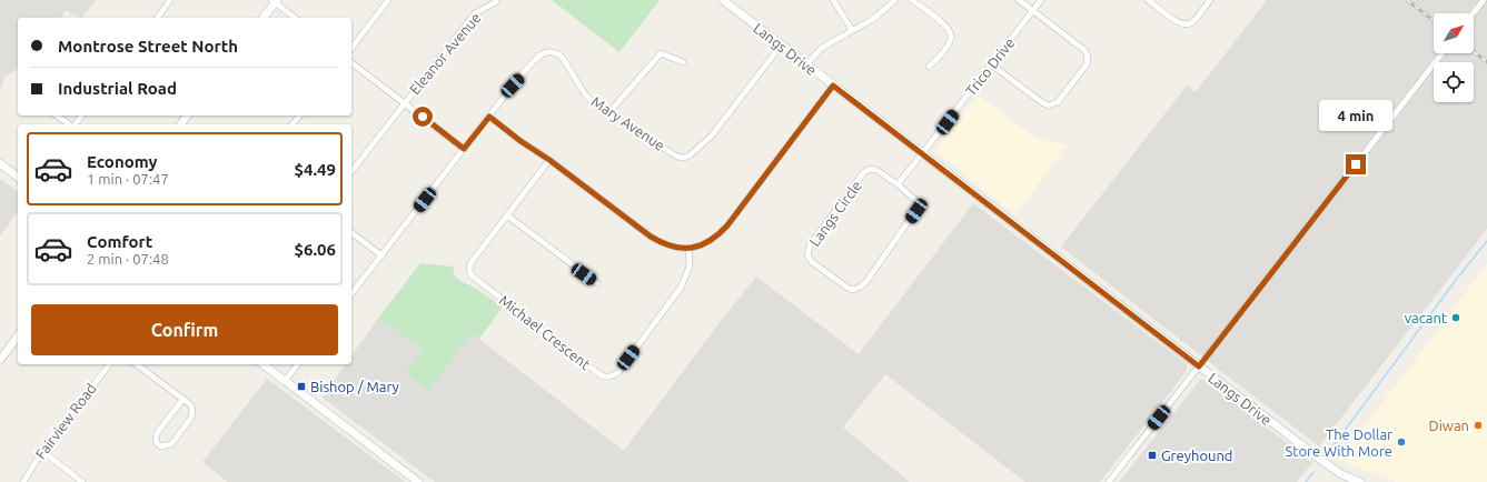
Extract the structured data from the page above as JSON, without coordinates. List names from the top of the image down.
{
  "streets": {
    "street": [
      "Langs Drive",
      "Eleanor Avenue",
      "Trico Drive",
      "Mary Avenue",
      "Langs Circle",
      "Michael Crescent",
      "Fairview Road"
    ]
  },
  "crossings": [
    ["Langs Drive", "Trico Drive"],
    ["Langs Drive", "Mary Avenue"]
  ],
  "places": {
    "other": ["vacant", "Diwan", "The Dollar Store With More"],
    "transit": ["Bishop / Mary", "Greyhound"]
  },
  "north": "top right",
  "page": {
    "banner": ["Montrose Street North", "Industrial Road"],
    "bubble": "4 min",
    "list": [
      {
        "name": "Economy",
        "note": "1 min · 07:47",
        "value": "$4.49"
      },
      {
        "name": "Comfort",
        "note": "2 min · 07:48",
        "value": "$6.06"
      }
    ],
    "buttons": "Confirm"
  }
}
